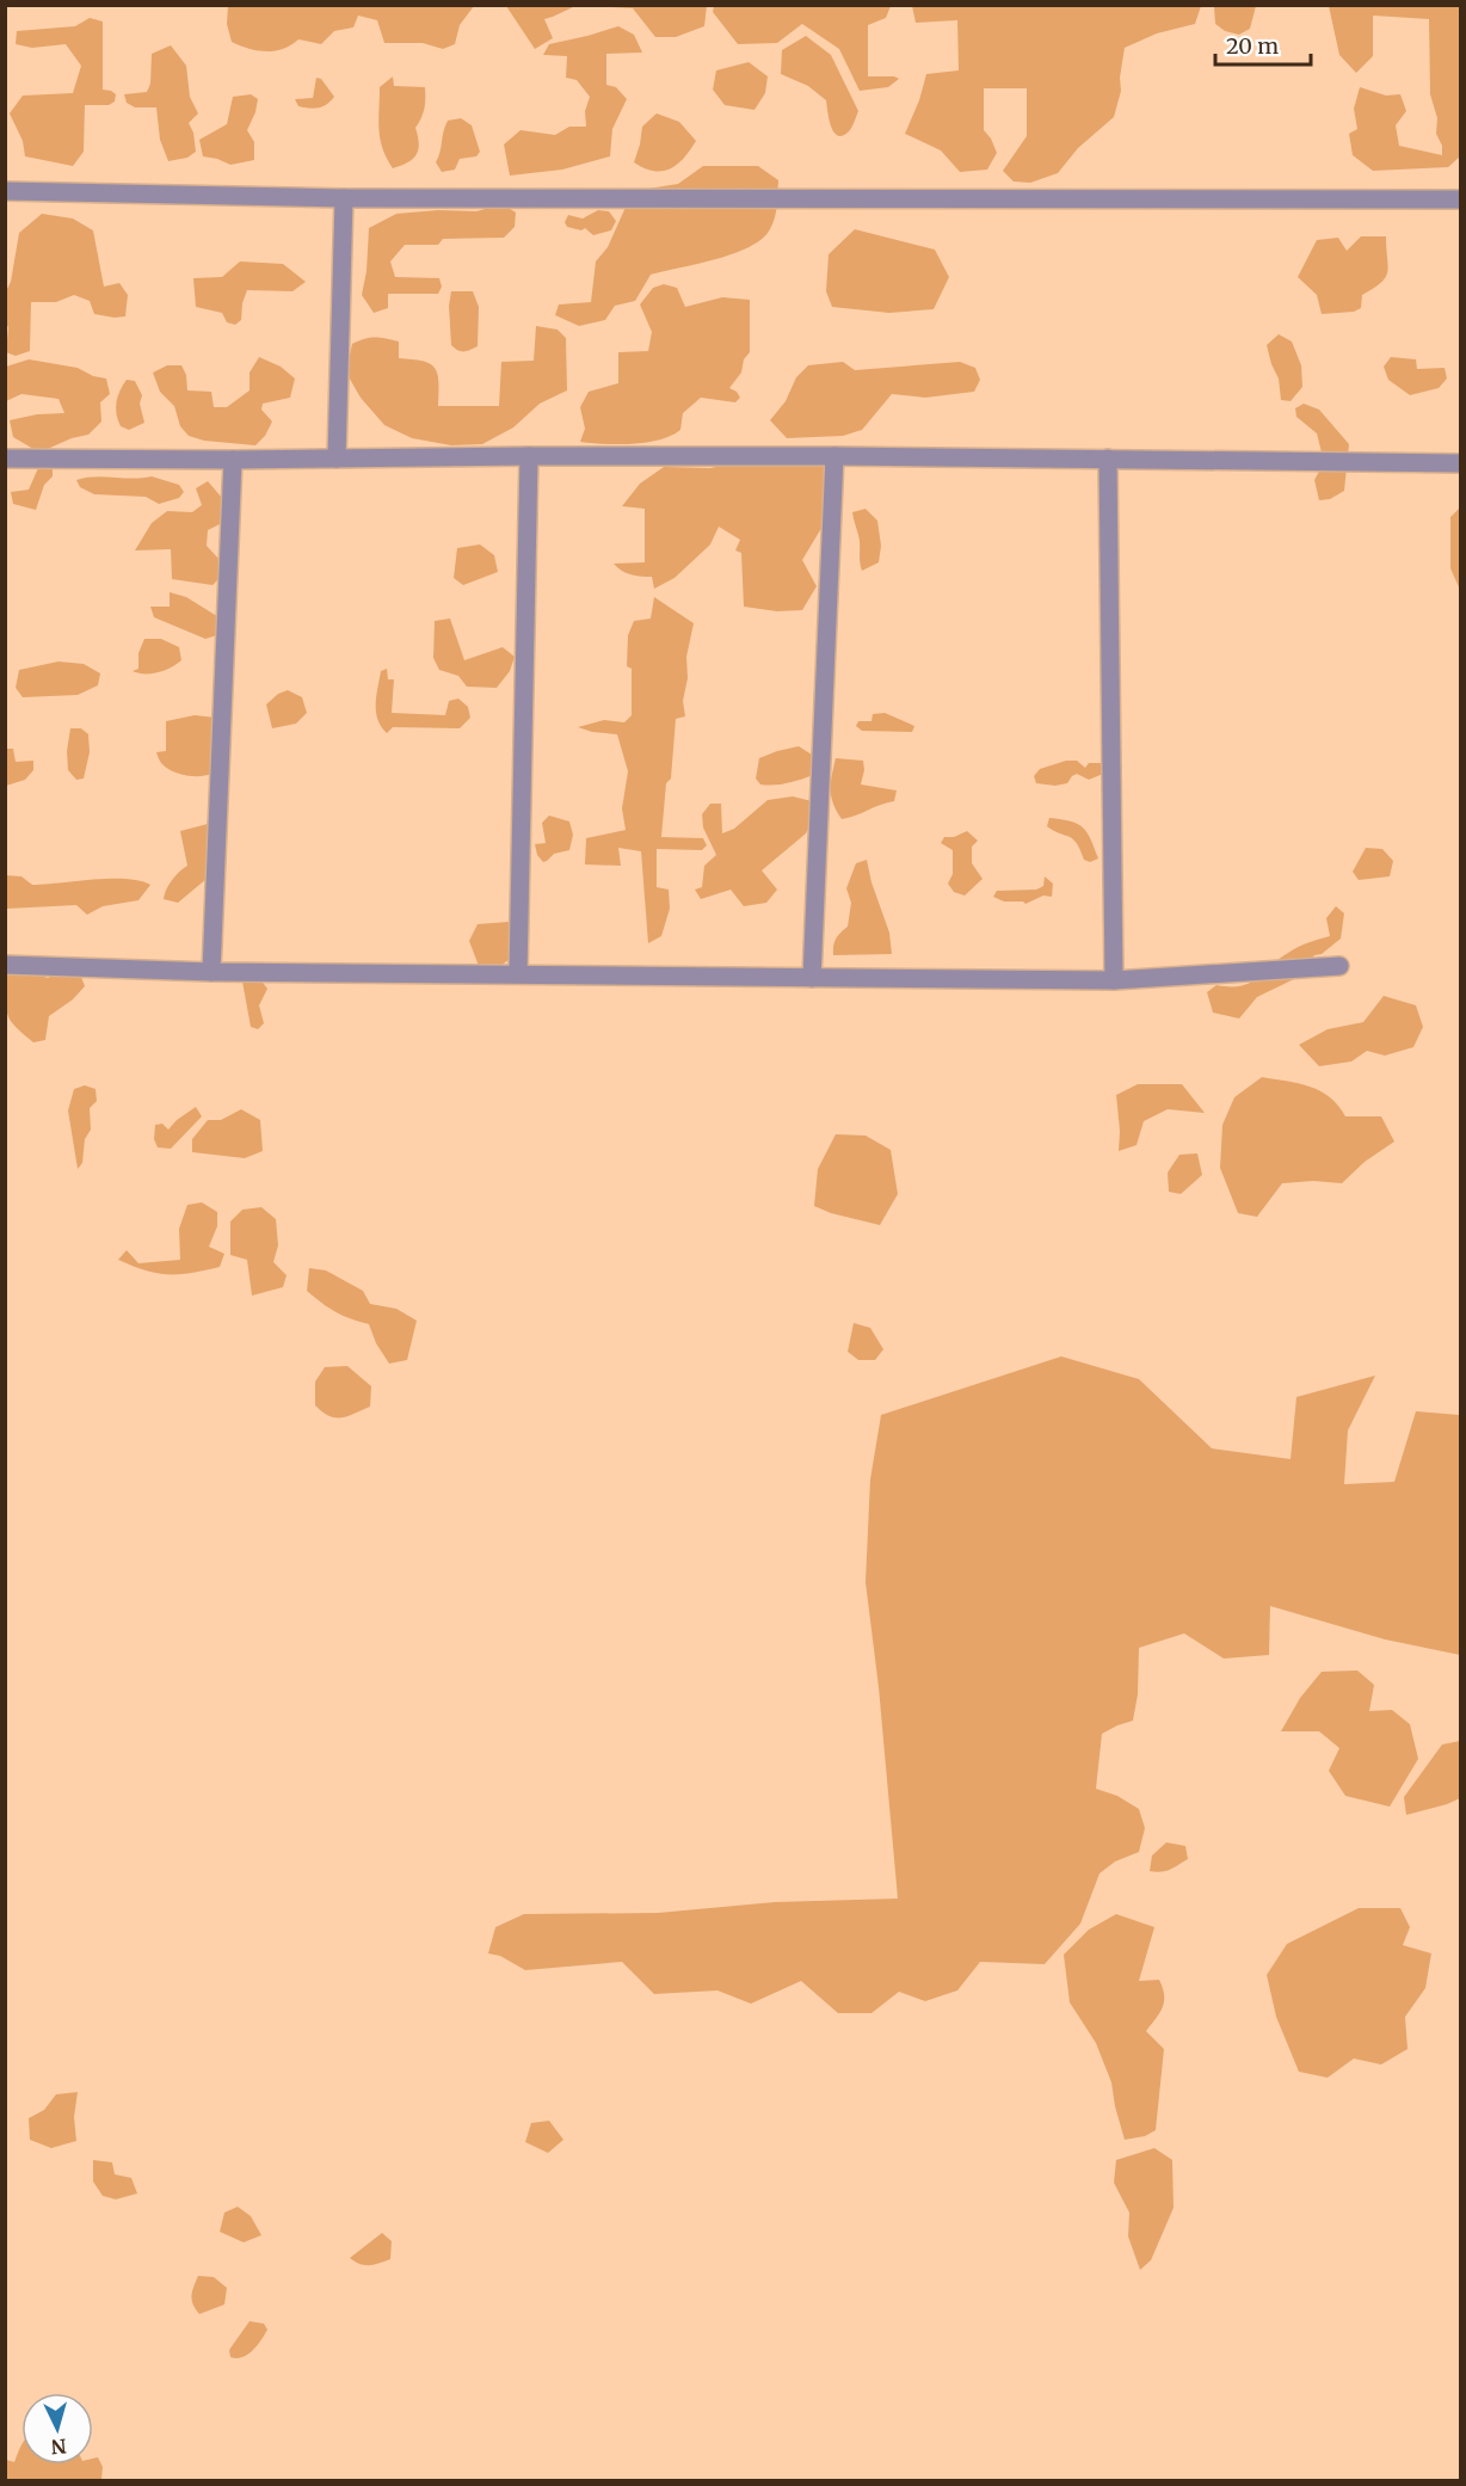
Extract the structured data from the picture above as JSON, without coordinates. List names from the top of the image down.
{
  "scale_bar": "20 m",
  "north": "bottom"
}
